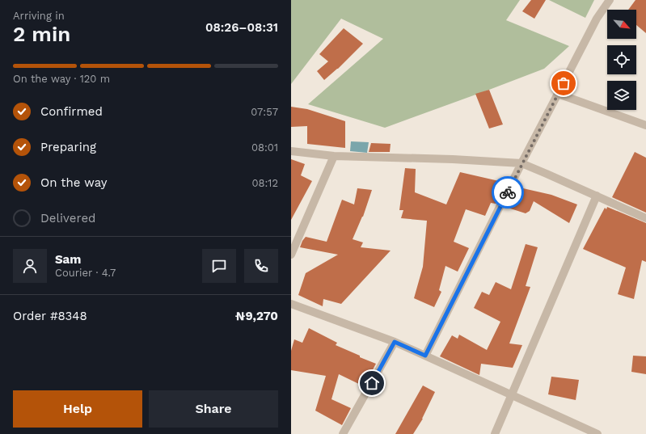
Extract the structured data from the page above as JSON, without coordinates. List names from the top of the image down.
{
  "north": "bottom right",
  "page": {
    "heading": ["2 min", "Arriving in", "08:26–08:31"],
    "panel": [
      "Sam",
      "Courier · 4.7",
      "Order #8348",
      "₦9,270"
    ],
    "bar": "On the way · 120 m",
    "list": [
      ["Confirmed", "07:57"],
      ["Preparing", "08:01"],
      ["On the way", "08:12"],
      "Delivered"
    ],
    "buttons": ["Help", "Share"]
  }
}
